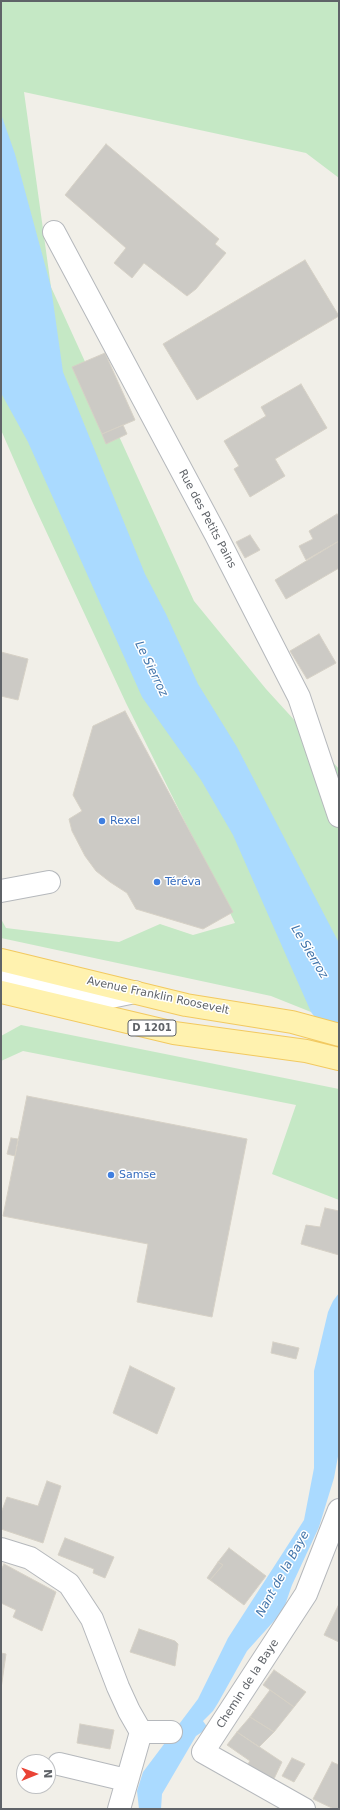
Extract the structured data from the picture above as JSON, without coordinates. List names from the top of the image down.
{
  "streets": {
    "main road": ["Avenue Franklin Roosevelt", "D 1201"],
    "street": ["Rue des Petits Pains", "Chemin de la Baye"]
  },
  "water": ["Le Sierroz", "Nant de la Baye"],
  "places": ["Rexel", "Téréva", "Samse"],
  "north": "right"
}
